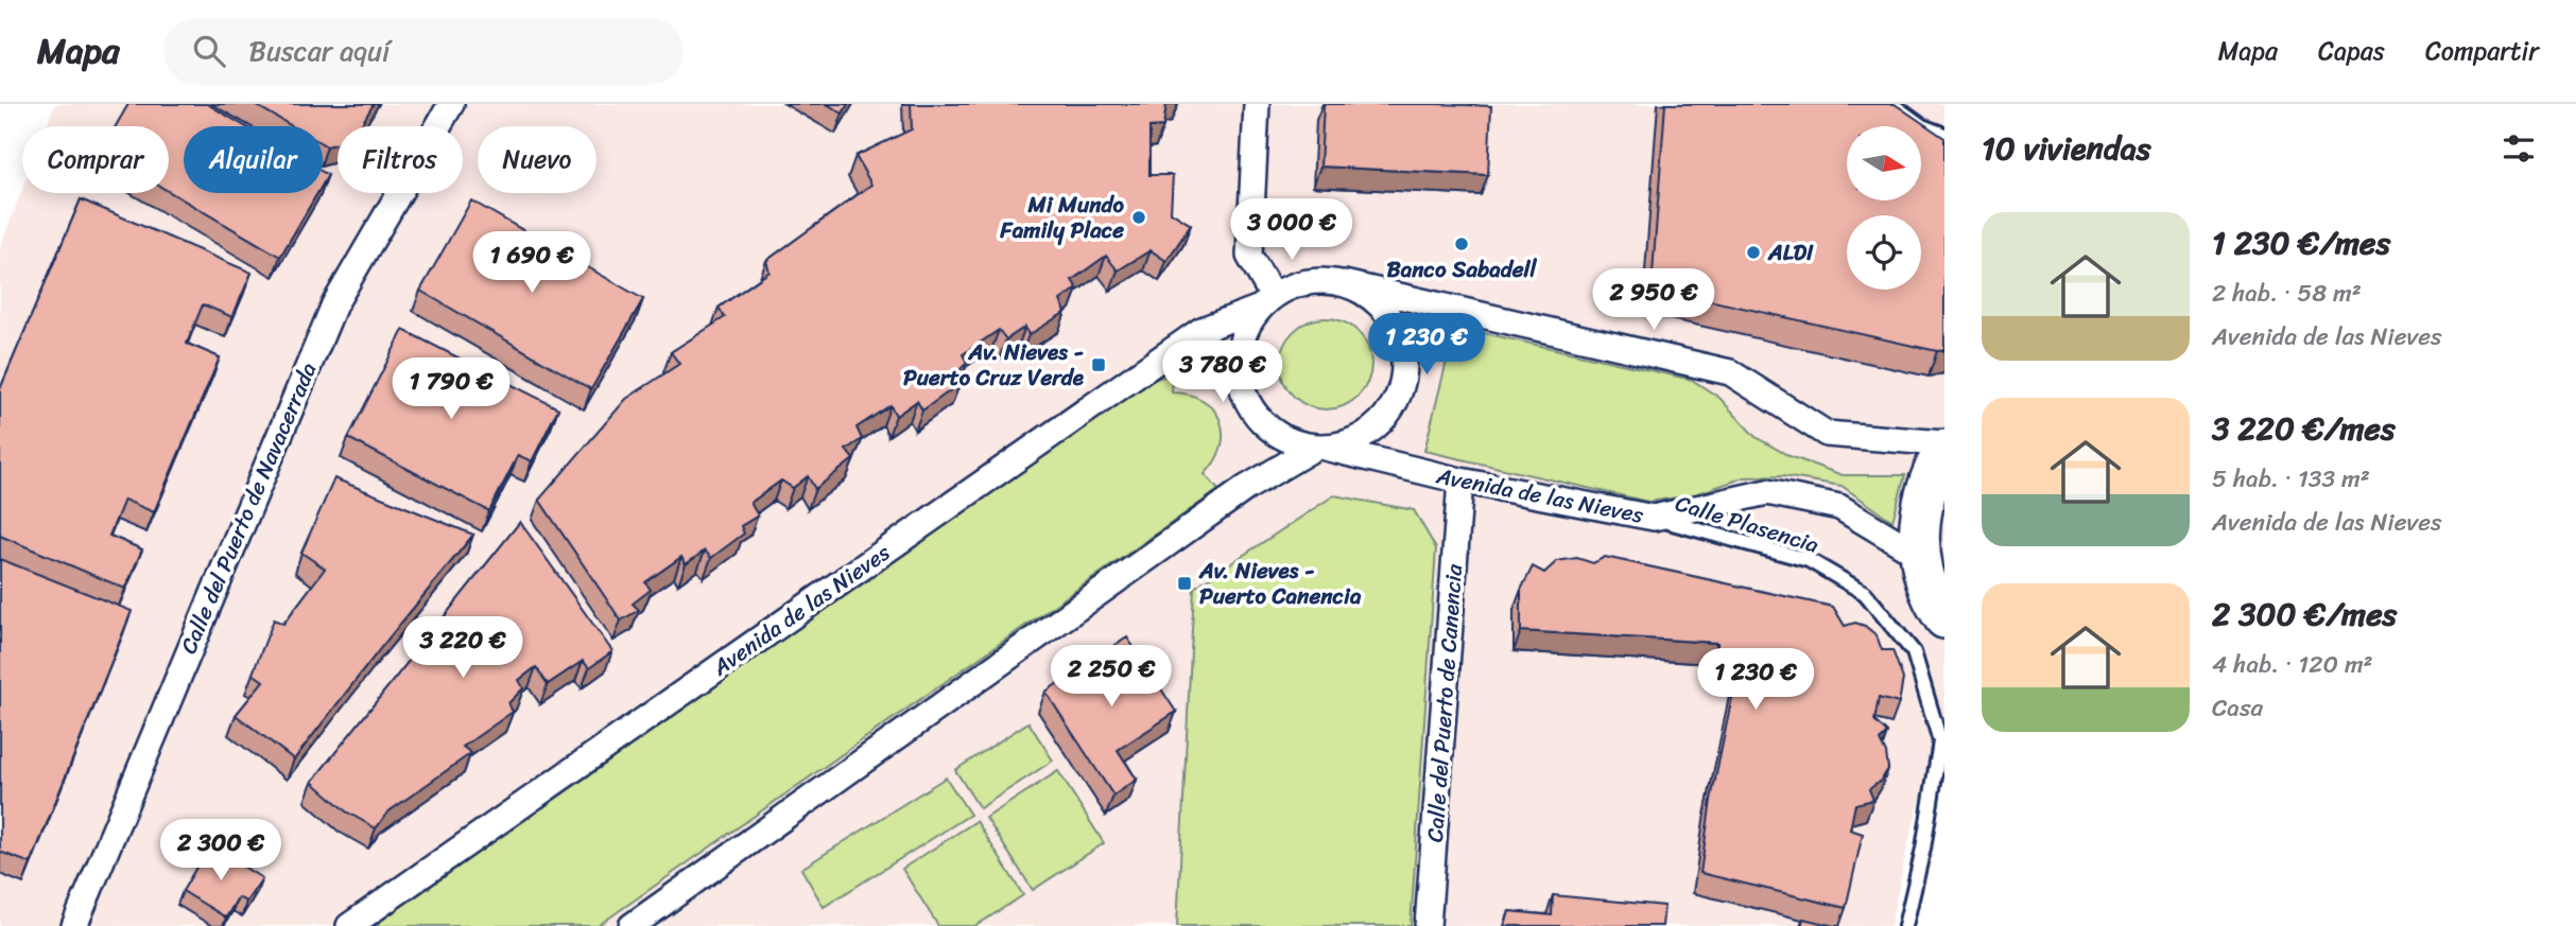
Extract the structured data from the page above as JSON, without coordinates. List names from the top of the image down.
{
  "streets": {
    "street": ["Avenida de las Nieves", "Calle del Puerto de Navacerrada", "Calle del Puerto de Canencia"],
    "lane": ["Calle Plasencia"]
  },
  "crossings": [
    ["Avenida de las Nieves", "Calle Plasencia"],
    ["Avenida de las Nieves", "Calle del Puerto de Canencia"]
  ],
  "places": {
    "other": ["Mi Mundo Family Place", "Banco Sabadell", "ALDI"],
    "transit": ["Av. Nieves - Puerto Cruz Verde", "Av. Nieves - Puerto Canencia"]
  },
  "north": "right",
  "page": {
    "header": "Mapa",
    "search": "Buscar aquí",
    "nav": ["Mapa", "Capas", "Compartir"],
    "heading": "10 viviendas",
    "chip": [
      "Comprar",
      "Alquilar",
      "Filtros",
      "Nuevo"
    ],
    "list": [
      {
        "name": "1 230 €/mes",
        "note": "2 hab. · 58 m² · Avenida de las Nieves"
      },
      {
        "name": "3 220 €/mes",
        "note": "5 hab. · 133 m² · Avenida de las Nieves"
      },
      {
        "name": "2 300 €/mes",
        "note": "4 hab. · 120 m² · Casa"
      }
    ],
    "price": [
      "3 000 €",
      "1 690 €",
      "2 950 €",
      "1 230 €",
      "3 780 €",
      "1 790 €",
      "3 220 €",
      "2 250 €",
      "1 230 €",
      "2 300 €"
    ]
  }
}
